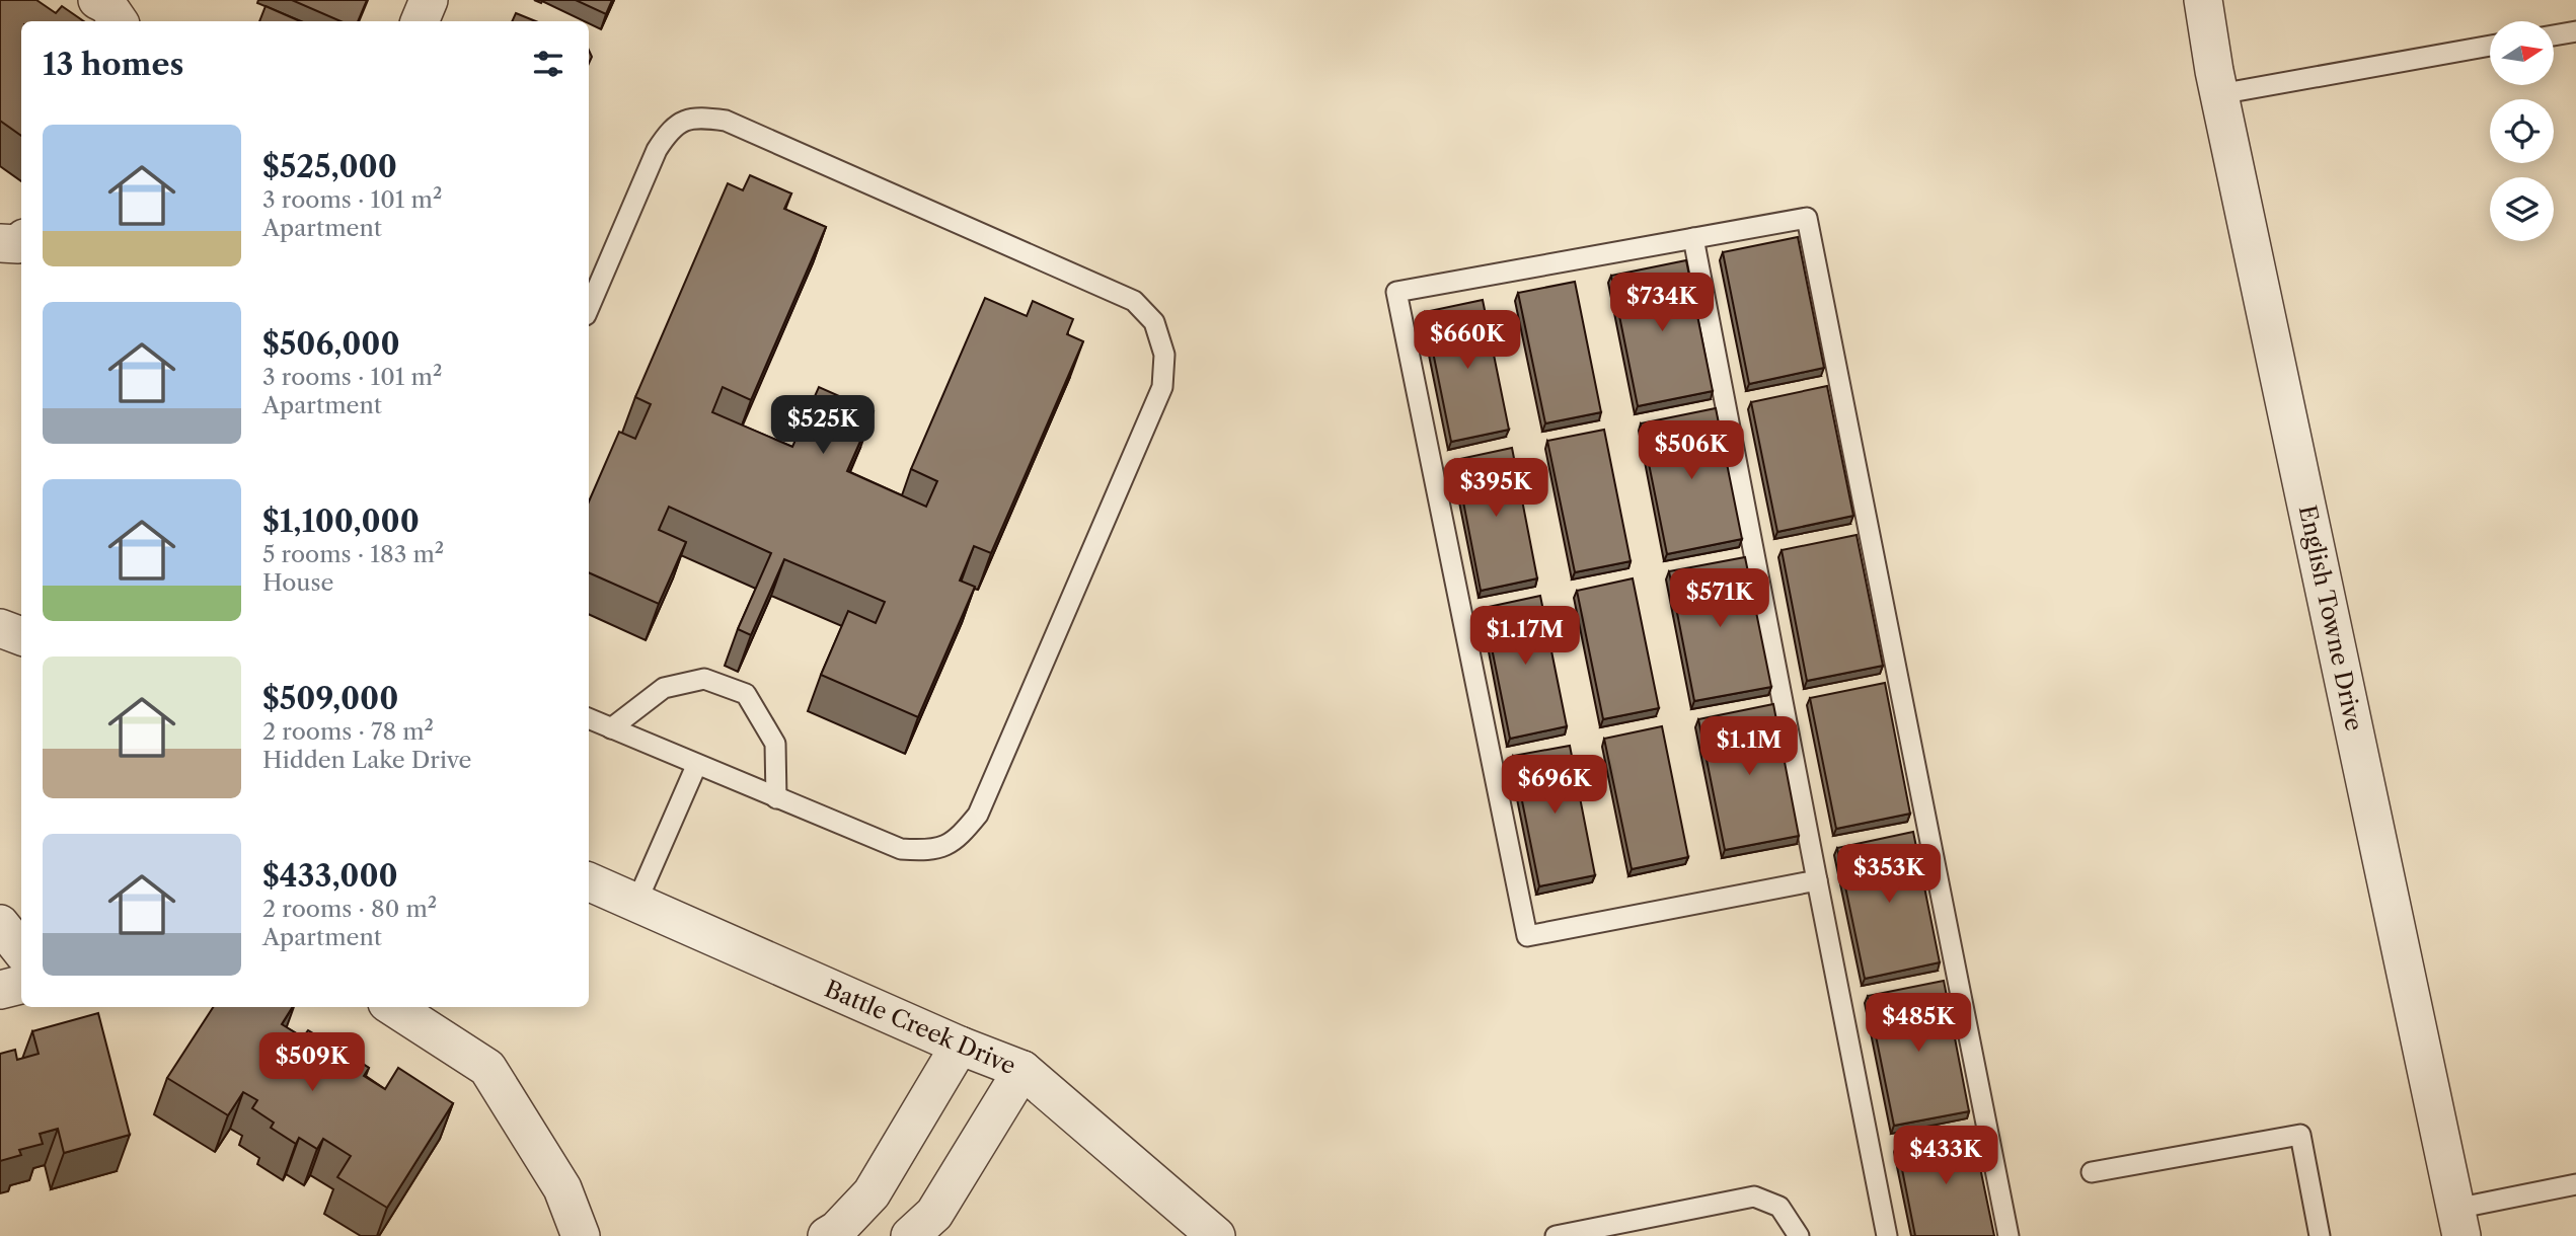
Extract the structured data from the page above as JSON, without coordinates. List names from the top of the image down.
{
  "streets": {
    "street": ["English Towne Drive", "Battle Creek Drive"]
  },
  "north": "right",
  "page": {
    "heading": "13 homes",
    "list": [
      {
        "name": "$525,000",
        "note": "3 rooms · 101 m² · Apartment"
      },
      {
        "name": "$506,000",
        "note": "3 rooms · 101 m² · Apartment"
      },
      {
        "name": "$1,100,000",
        "note": "5 rooms · 183 m² · House"
      },
      {
        "name": "$509,000",
        "note": "2 rooms · 78 m² · Hidden Lake Drive"
      },
      {
        "name": "$433,000",
        "note": "2 rooms · 80 m² · Apartment"
      }
    ],
    "price": [
      "$734K",
      "$660K",
      "$525K",
      "$506K",
      "$395K",
      "$571K",
      "$1.17M",
      "$1.1M",
      "$696K",
      "$353K",
      "$485K",
      "$509K",
      "$433K"
    ]
  }
}
